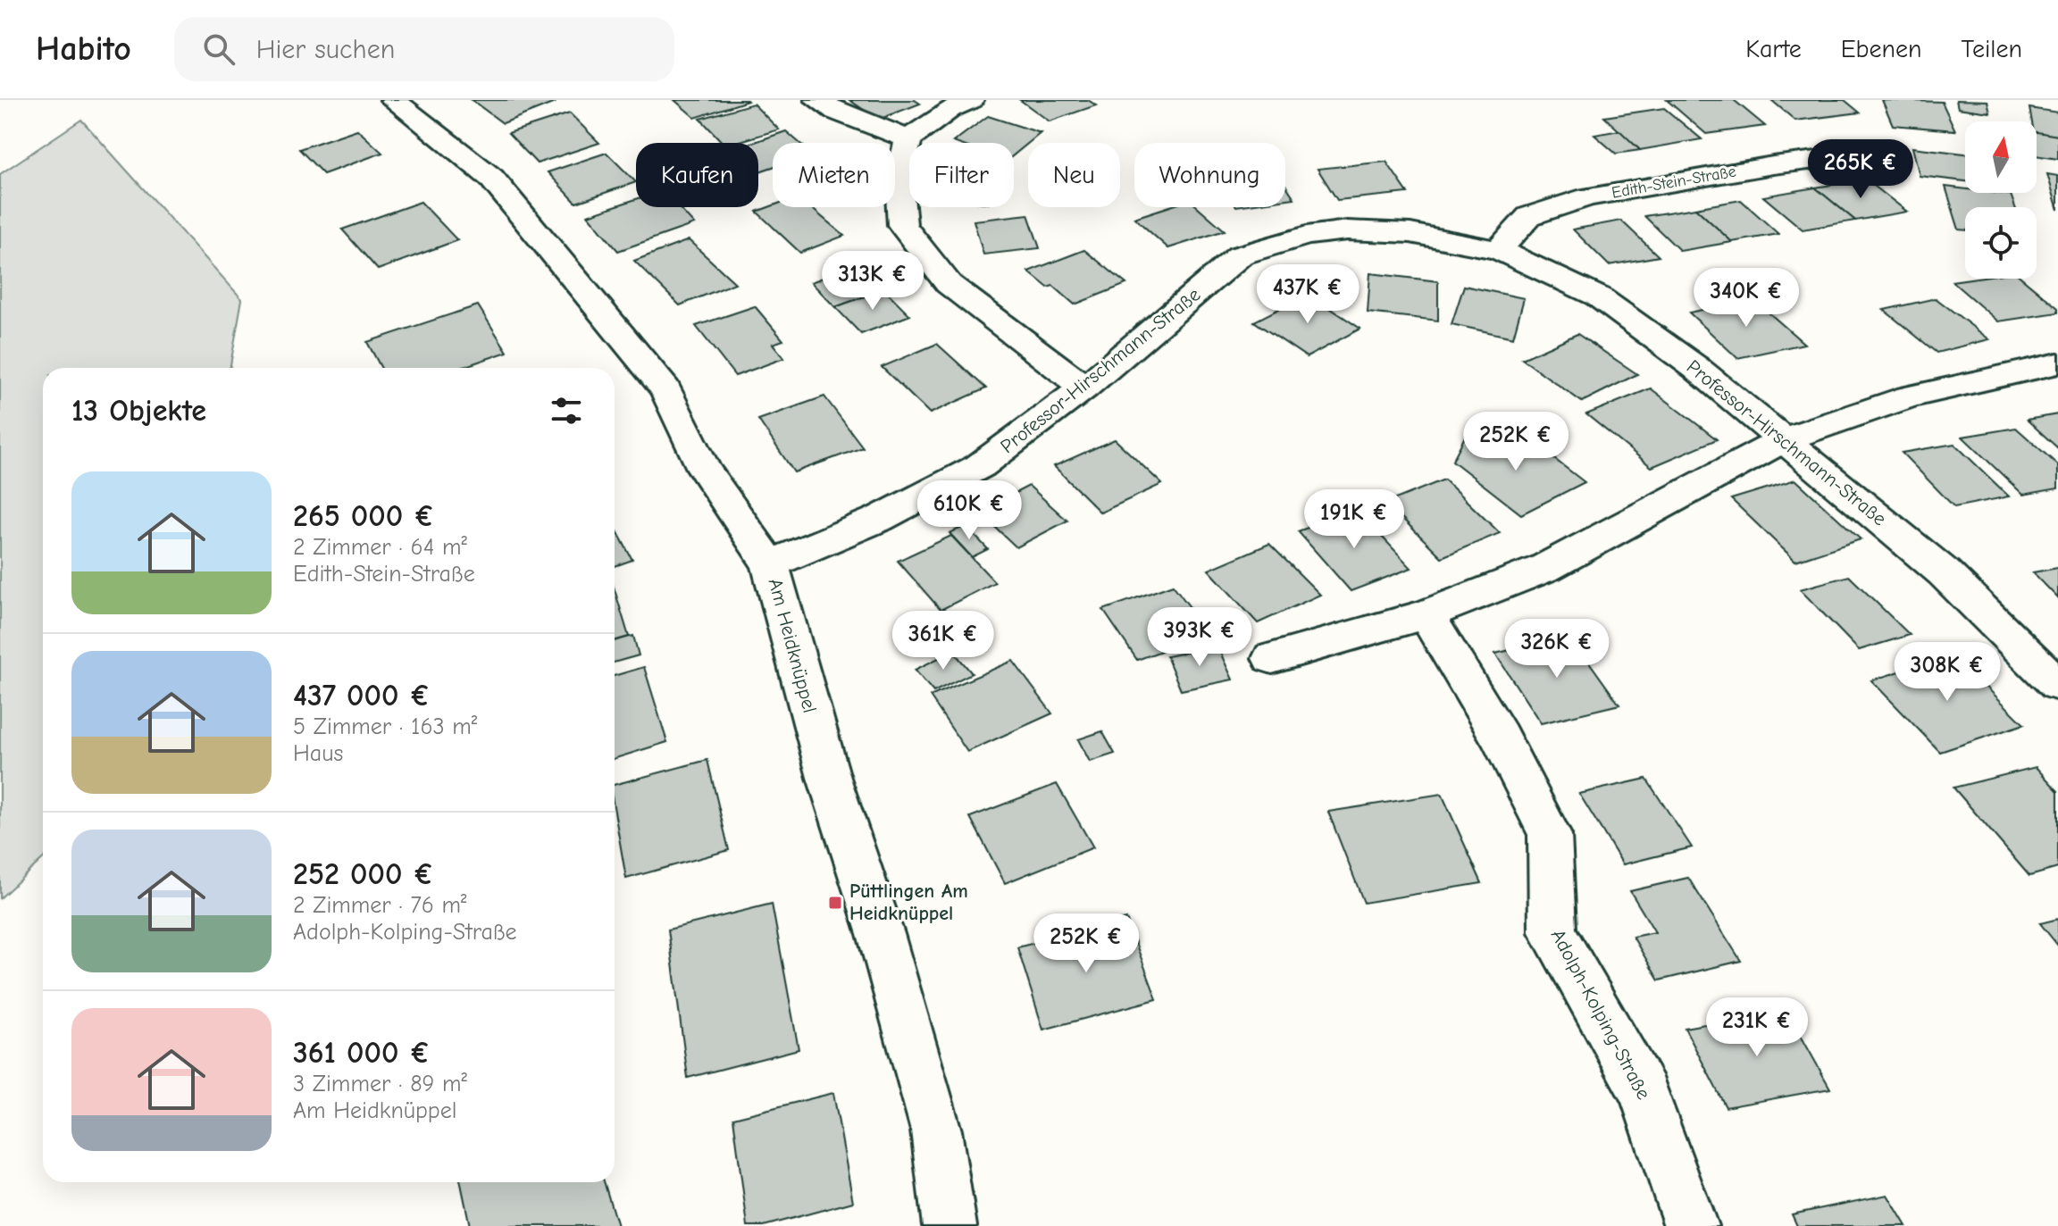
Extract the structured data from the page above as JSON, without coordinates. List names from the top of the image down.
{
  "streets": {
    "street": [
      "Edith-Stein-Straße",
      "Professor-Hirschmann-Straße",
      "Am Heidknüppel",
      "Adolph-Kolping-Straße"
    ]
  },
  "crossings": [
    ["Edith-Stein-Straße", "Professor-Hirschmann-Straße"],
    ["Professor-Hirschmann-Straße", "Am Heidknüppel"]
  ],
  "places": {
    "transit": ["Püttlingen Am Heidknüppel"]
  },
  "north": "top",
  "page": {
    "header": "Habito",
    "search": "Hier suchen",
    "nav": ["Karte", "Ebenen", "Teilen"],
    "price": [
      "265K €",
      "313K €",
      "437K €",
      "340K €",
      "252K €",
      "610K €",
      "191K €",
      "393K €",
      "361K €",
      "326K €",
      "308K €",
      "252K €",
      "231K €"
    ],
    "chip": [
      "Kaufen",
      "Mieten",
      "Filter",
      "Neu",
      "Wohnung"
    ],
    "heading": "13 Objekte",
    "list": [
      {
        "name": "265 000 €",
        "note": "2 Zimmer · 64 m² · Edith-Stein-Straße"
      },
      {
        "name": "437 000 €",
        "note": "5 Zimmer · 163 m² · Haus"
      },
      {
        "name": "252 000 €",
        "note": "2 Zimmer · 76 m² · Adolph-Kolping-Straße"
      },
      {
        "name": "361 000 €",
        "note": "3 Zimmer · 89 m² · Am Heidknüppel"
      }
    ]
  }
}
